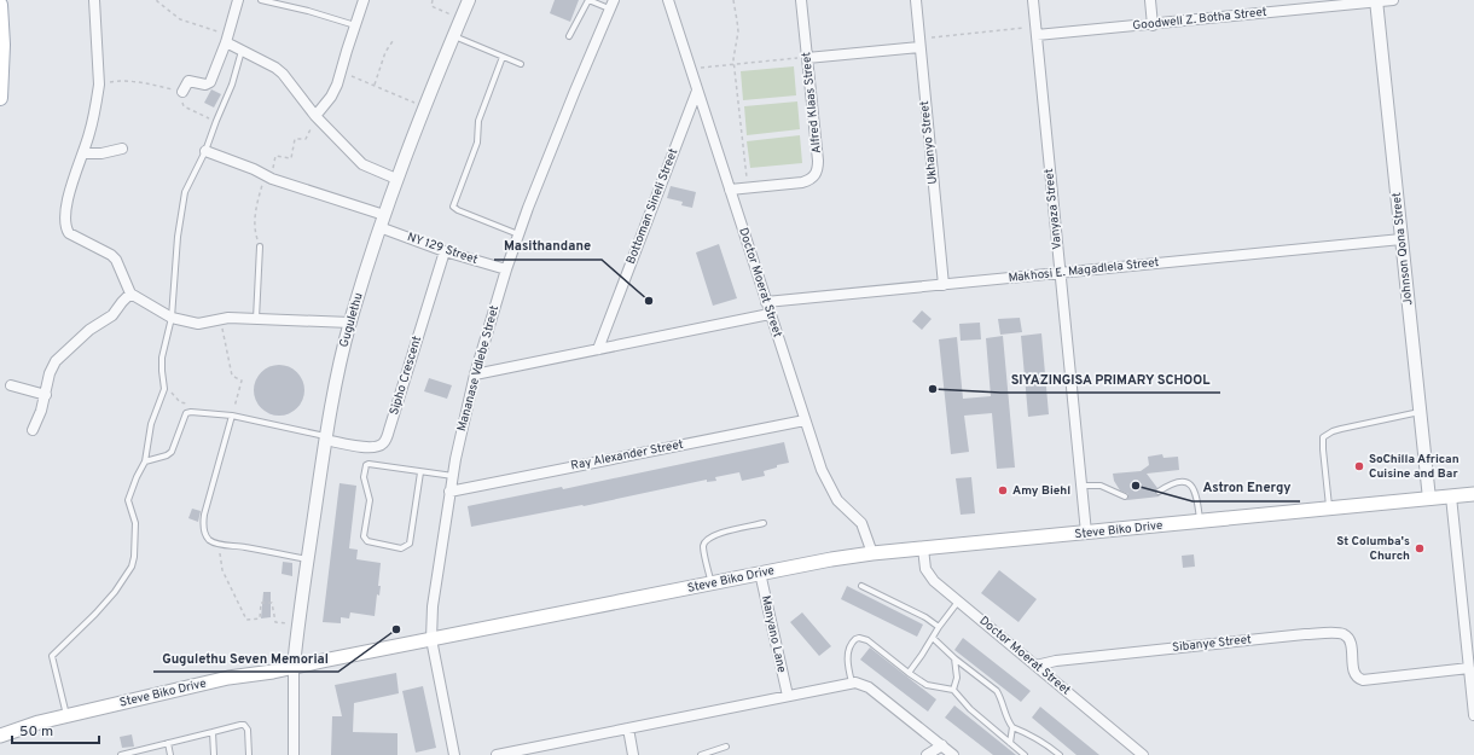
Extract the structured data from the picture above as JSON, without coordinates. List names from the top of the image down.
{
  "streets": {
    "main road": ["Steve Biko Drive"],
    "street": [
      "Goodwell Z. Botha Street",
      "Alfred Klaas Street",
      "Ukhanyo Street",
      "Bottoman Sineli Street",
      "Vanyaza Street",
      "NY 129 Street",
      "Johnson Qona Street",
      "Makhosi E. Magadlela Street",
      "Doctor Moerat Street",
      "Gugulethu",
      "Mananase Vdlebe Street",
      "Sipho Crescent",
      "Ray Alexander Street",
      "Manyano Lane",
      "Sibanye Street"
    ]
  },
  "crossings": [
    ["Goodwell Z. Botha Street", "Vanyaza Street"],
    ["Goodwell Z. Botha Street", "Johnson Qona Street"],
    ["Alfred Klaas Street", "Doctor Moerat Street"],
    ["Ukhanyo Street", "Makhosi E. Magadlela Street"],
    ["Bottoman Sineli Street", "Doctor Moerat Street"],
    ["Vanyaza Street", "Makhosi E. Magadlela Street"],
    ["Vanyaza Street", "Steve Biko Drive"],
    ["NY 129 Street", "Gugulethu"],
    ["NY 129 Street", "Mananase Vdlebe Street"],
    ["NY 129 Street", "Sipho Crescent"],
    ["Johnson Qona Street", "Makhosi E. Magadlela Street"],
    ["Johnson Qona Street", "Steve Biko Drive"],
    ["Makhosi E. Magadlela Street", "Doctor Moerat Street"],
    ["Doctor Moerat Street", "Ray Alexander Street"],
    ["Doctor Moerat Street", "Steve Biko Drive"],
    ["Doctor Moerat Street", "Sibanye Street"],
    ["Gugulethu", "Sipho Crescent"],
    ["Gugulethu", "Steve Biko Drive"],
    ["Mananase Vdlebe Street", "Ray Alexander Street"],
    ["Mananase Vdlebe Street", "Steve Biko Drive"],
    ["Steve Biko Drive", "Manyano Lane"]
  ],
  "places": [
    "Masithandane",
    "SIYAZINGISA PRIMARY SCHOOL",
    "SoChilla African Cuisine and Bar",
    "Astron Energy",
    "Amy Biehl",
    "St Columba's Church",
    "Gugulethu Seven Memorial"
  ],
  "scale_bar": "50 m"
}
